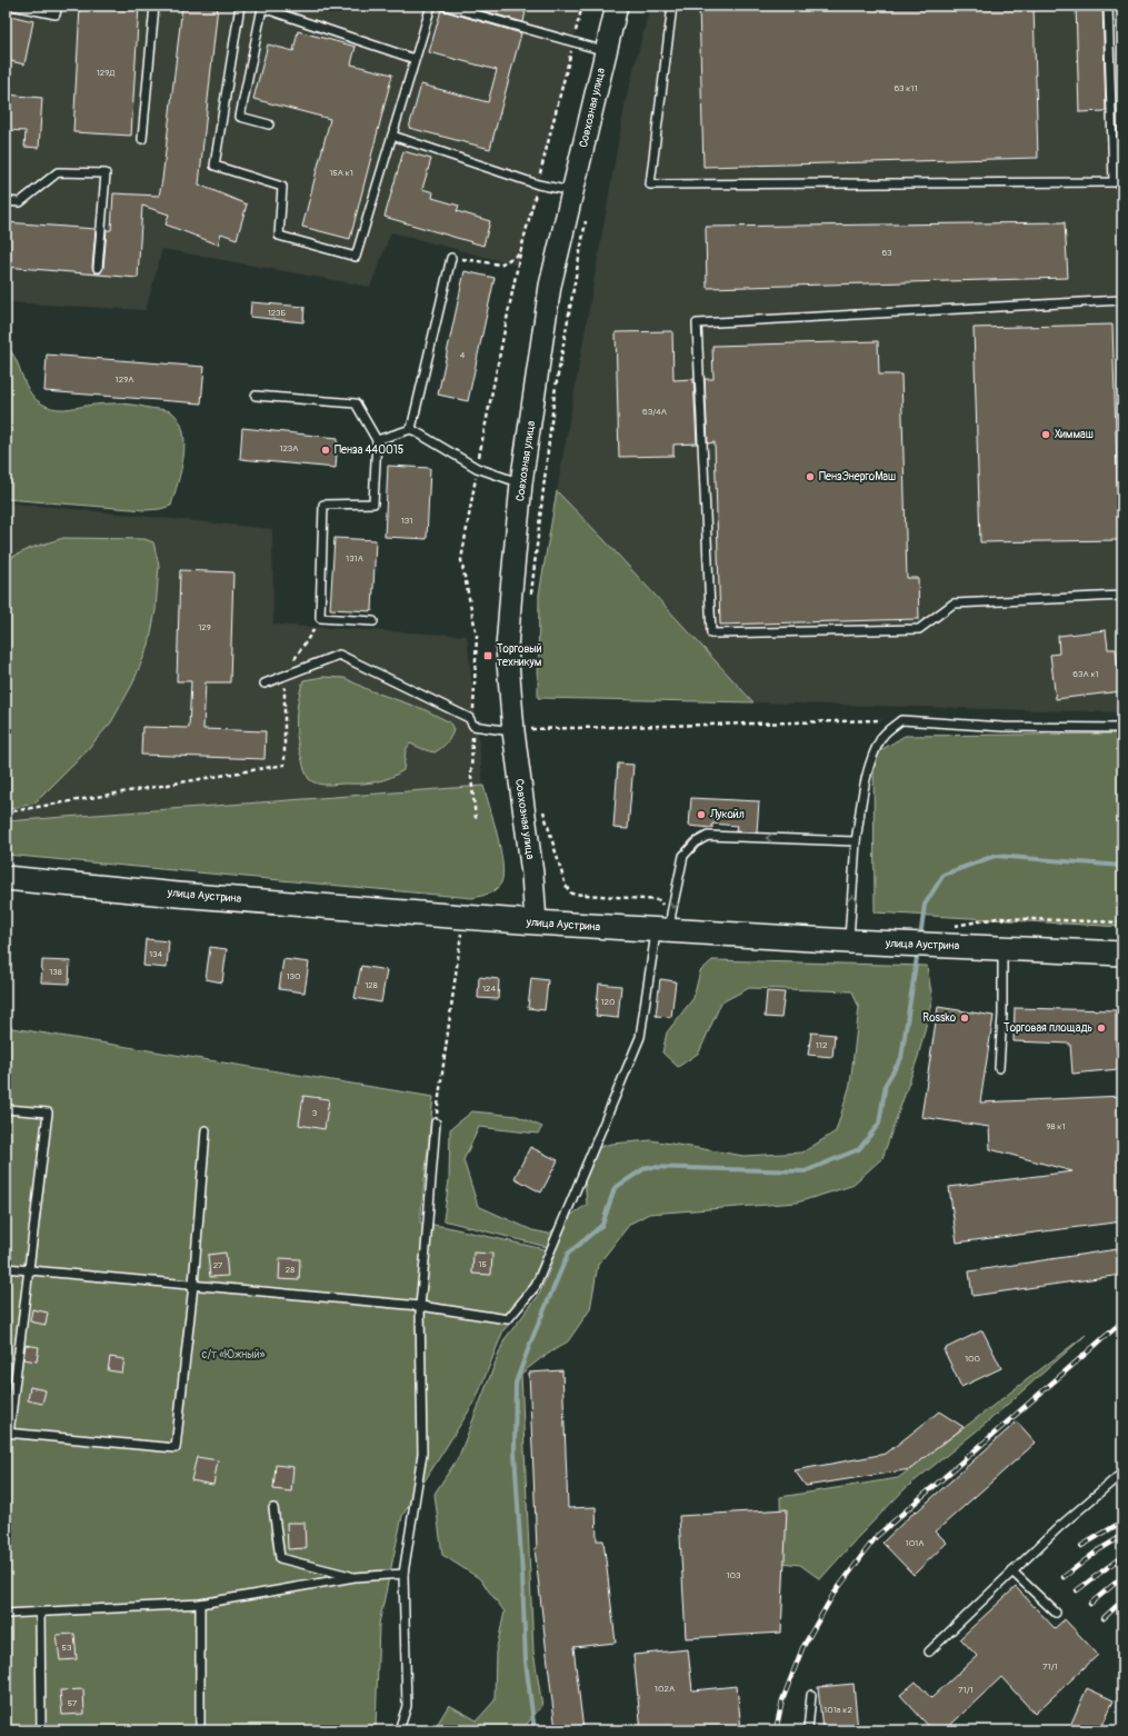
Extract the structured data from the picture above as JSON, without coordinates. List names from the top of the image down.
{
  "streets": {
    "main road": ["Совхозная улица", "улица Аустрина"]
  },
  "crossings": [
    ["Совхозная улица", "улица Аустрина"]
  ],
  "parks": ["с/т «Южный»"],
  "places": {
    "other": [
      "Химмаш",
      "Пенза 440015",
      "ПензЭнергоМаш",
      "Лукойл",
      "Rossko",
      "Торговая площадь"
    ],
    "transit": ["Торговый техникум"]
  },
  "house_numbers": [
    "129Д",
    "63 к11",
    "15А к1",
    "63",
    "123Б",
    "4",
    "129А",
    "63/4А",
    "123А",
    "131",
    "131А",
    "129",
    "63А к1",
    "134",
    "138",
    "130",
    "128",
    "124",
    "120",
    "112",
    "3",
    "98 к1",
    "15",
    "27",
    "28",
    "100",
    "101А",
    "103",
    "53",
    "71/1",
    "102А",
    "71/1",
    "57",
    "101а к2"
  ]
}
